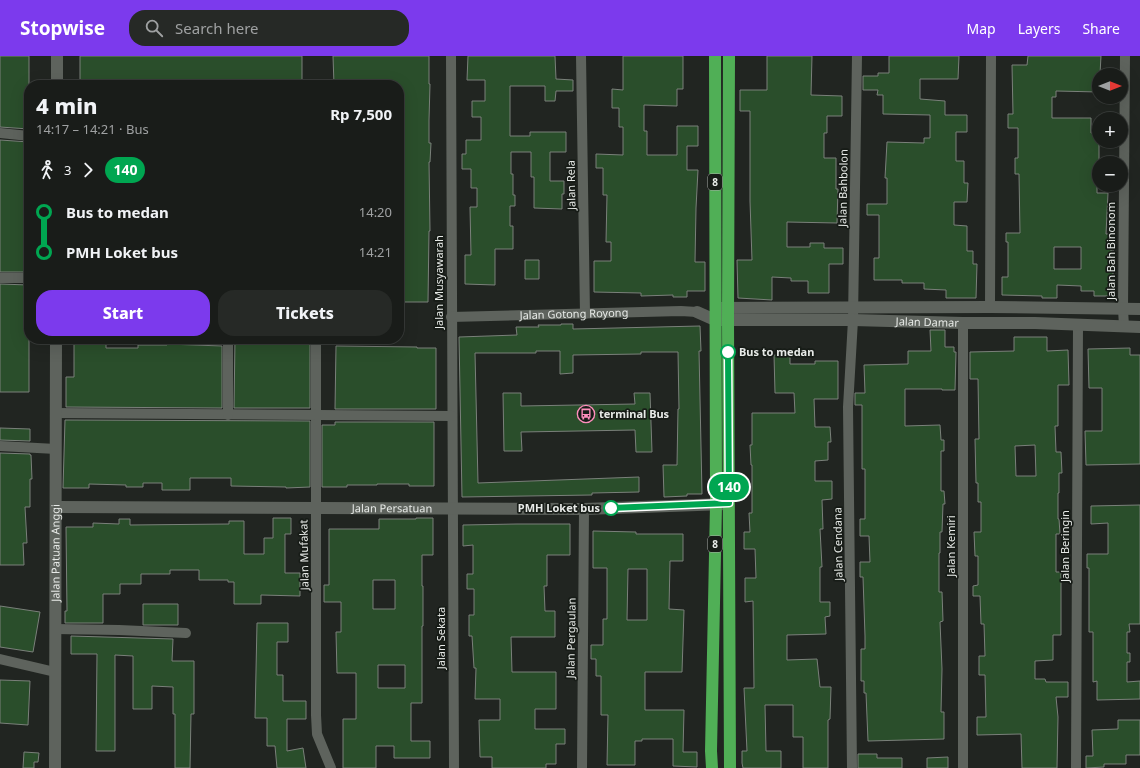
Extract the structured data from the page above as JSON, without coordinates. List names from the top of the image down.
{
  "streets": {
    "highway": ["8"],
    "street": [
      "Jalan Rela",
      "Jalan Bahbolon",
      "Jalan Bah Binonom",
      "Jalan Musyawarah",
      "Jalan Gotong Royong",
      "Jalan Damar",
      "Jalan Persatuan",
      "Jalan Cendana",
      "Jalan Kemiri",
      "Jalan Beringin",
      "Jalan Patuan Anggi",
      "Jalan Mufakat",
      "Jalan Sekata",
      "Jalan Pergaulan"
    ]
  },
  "crossings": [
    ["8", "Jalan Gotong Royong"],
    ["8", "Jalan Damar"],
    ["8", "Jalan Persatuan"],
    ["Jalan Rela", "Jalan Gotong Royong"],
    ["Jalan Bahbolon", "Jalan Damar"],
    ["Jalan Bahbolon", "Jalan Cendana"],
    ["Jalan Bah Binonom", "Jalan Damar"],
    ["Jalan Musyawarah", "Jalan Gotong Royong"],
    ["Jalan Musyawarah", "Jalan Persatuan"],
    ["Jalan Musyawarah", "Jalan Sekata"],
    ["Jalan Gotong Royong", "Jalan Damar"],
    ["Jalan Damar", "Jalan Cendana"],
    ["Jalan Damar", "Jalan Kemiri"],
    ["Jalan Damar", "Jalan Beringin"],
    ["Jalan Persatuan", "Jalan Patuan Anggi"],
    ["Jalan Persatuan", "Jalan Mufakat"],
    ["Jalan Persatuan", "Jalan Sekata"],
    ["Jalan Persatuan", "Jalan Pergaulan"]
  ],
  "places": {
    "other": ["Bus to medan", "PMH Loket bus"],
    "bus stop": ["terminal Bus"]
  },
  "lines": ["bus line 140"],
  "north": "right",
  "page": {
    "header": "Stopwise",
    "search": "Search here",
    "nav": ["Map", "Layers", "Share"],
    "on_map": "140",
    "map_buttons": ["+", "−"],
    "heading": ["4 min", "14:17 – 14:21 · Bus", "Rp 7,500"],
    "legs": ["3", "140"],
    "list": [
      {
        "name": "Bus to medan",
        "value": "14:20"
      },
      {
        "name": "PMH Loket bus",
        "value": "14:21"
      }
    ],
    "buttons": ["Start", "Tickets"]
  }
}
